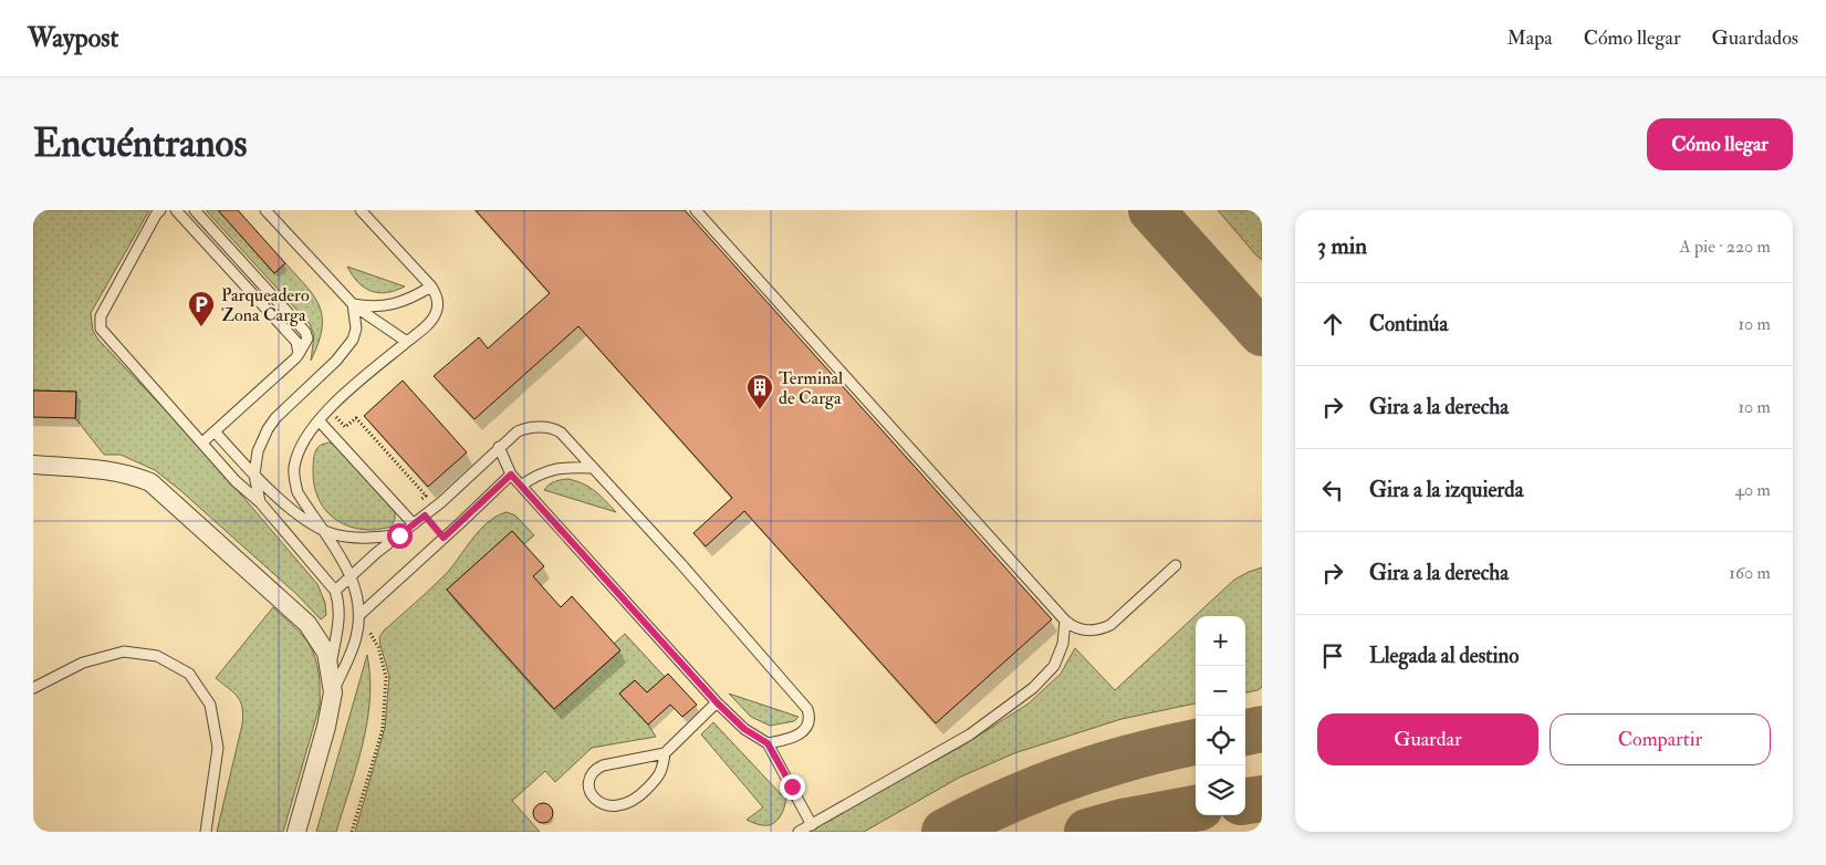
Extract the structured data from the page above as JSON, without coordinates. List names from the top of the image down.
{
  "places": {
    "parking": ["Parqueadero Zona Carga"],
    "building": ["Terminal de Carga"]
  },
  "page": {
    "header": "Waypost",
    "nav": ["Mapa", "Cómo llegar", "Guardados"],
    "buttons": [
      "Cómo llegar",
      ["Guardar", "Compartir"]
    ],
    "title": "Encuéntranos",
    "heading": ["3 min", "A pie · 220 m"],
    "list": [
      ["Continúa", "10 m"],
      ["Gira a la derecha", "10 m"],
      ["Gira a la izquierda", "40 m"],
      ["Gira a la derecha", "160 m"],
      "Llegada al destino"
    ],
    "map_buttons": ["+", "−"]
  }
}
